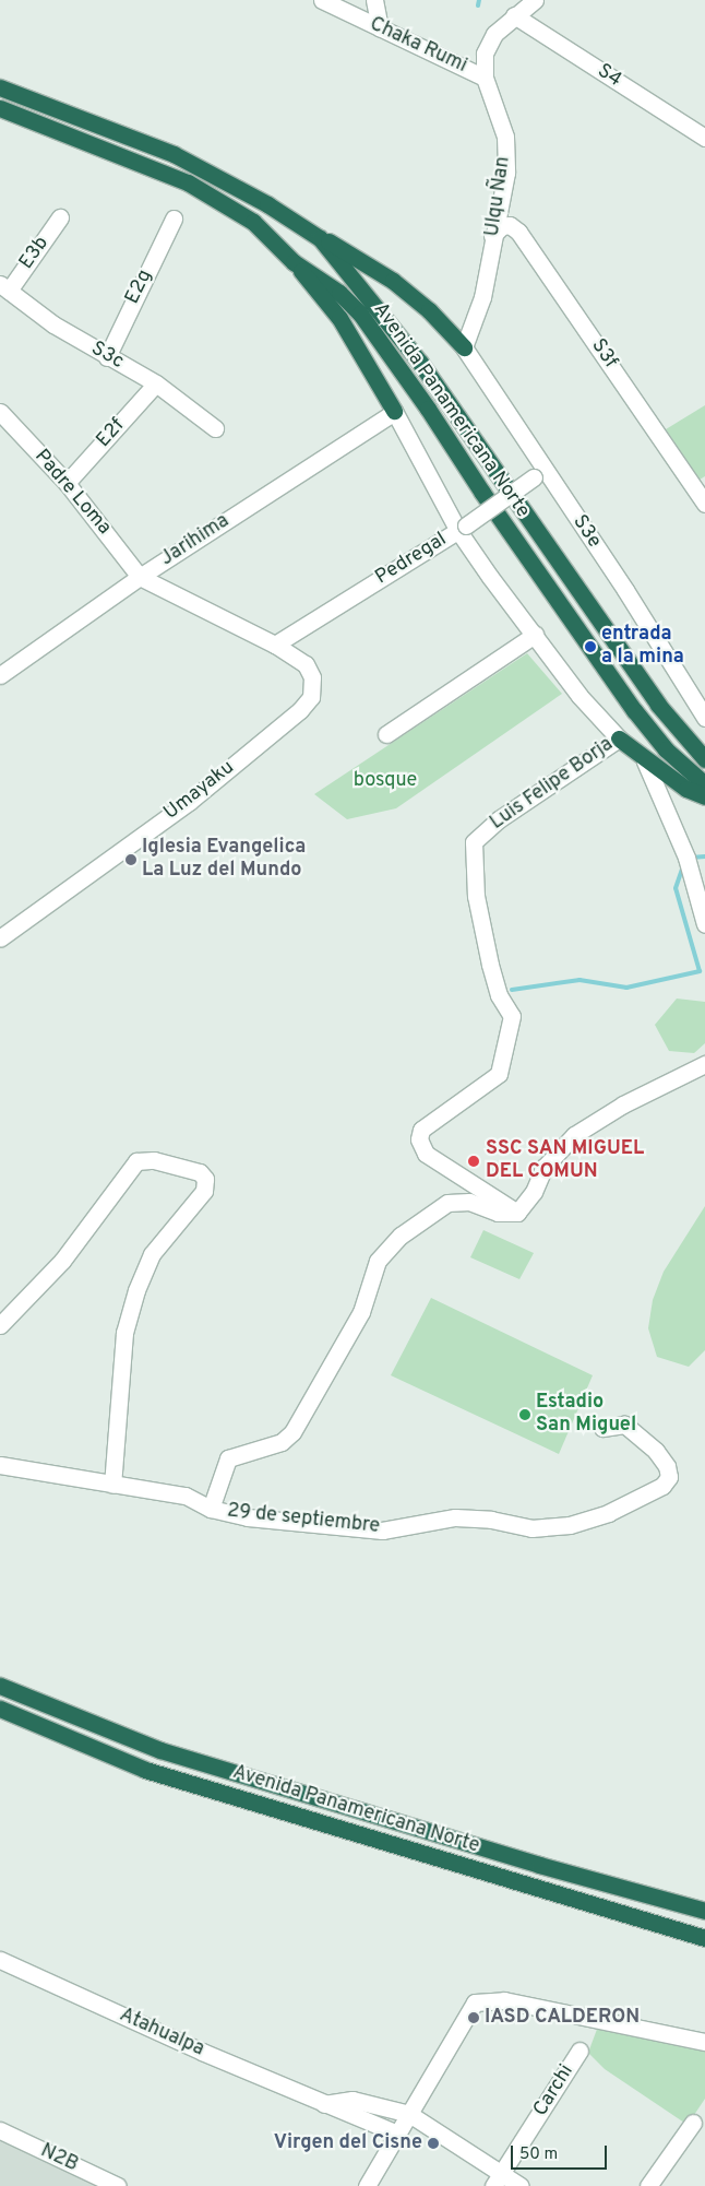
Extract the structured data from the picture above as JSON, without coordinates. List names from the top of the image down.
{
  "streets": {
    "highway": ["Avenida Panamericana Norte"],
    "street": [
      "Chaka Rumi",
      "S4",
      "Ulqu Ñan",
      "E3b",
      "E2g",
      "S3f",
      "S3c",
      "E2f",
      "Padre Loma",
      "S3e",
      "Jarihima",
      "Pedregal",
      "Luis Felipe Borja",
      "Umayaku",
      "29 de septiembre",
      "Atahualpa",
      "Carchi",
      "N2B"
    ]
  },
  "crossings": [
    ["Chaka Rumi", "Ulqu Ñan"],
    ["S4", "Ulqu Ñan"],
    ["Ulqu Ñan", "S3f"],
    ["Ulqu Ñan", "S3e"],
    ["E3b", "S3c"],
    ["E2g", "S3c"],
    ["S3c", "E2f"],
    ["E2f", "Padre Loma"],
    ["Padre Loma", "Jarihima"],
    ["Padre Loma", "Umayaku"],
    ["S3e", "Pedregal"],
    ["Jarihima", "Luis Felipe Borja"],
    ["Jarihima", "Umayaku"],
    ["Pedregal", "Luis Felipe Borja"],
    ["Pedregal", "Umayaku"]
  ],
  "parks": ["bosque"],
  "places": [
    "entrada a la mina",
    "Iglesia Evangelica La Luz del Mundo",
    "SSC SAN MIGUEL DEL COMUN",
    "Estadio San Miguel",
    "IASD CALDERON",
    "Virgen del Cisne"
  ],
  "scale_bar": "50 m"
}
